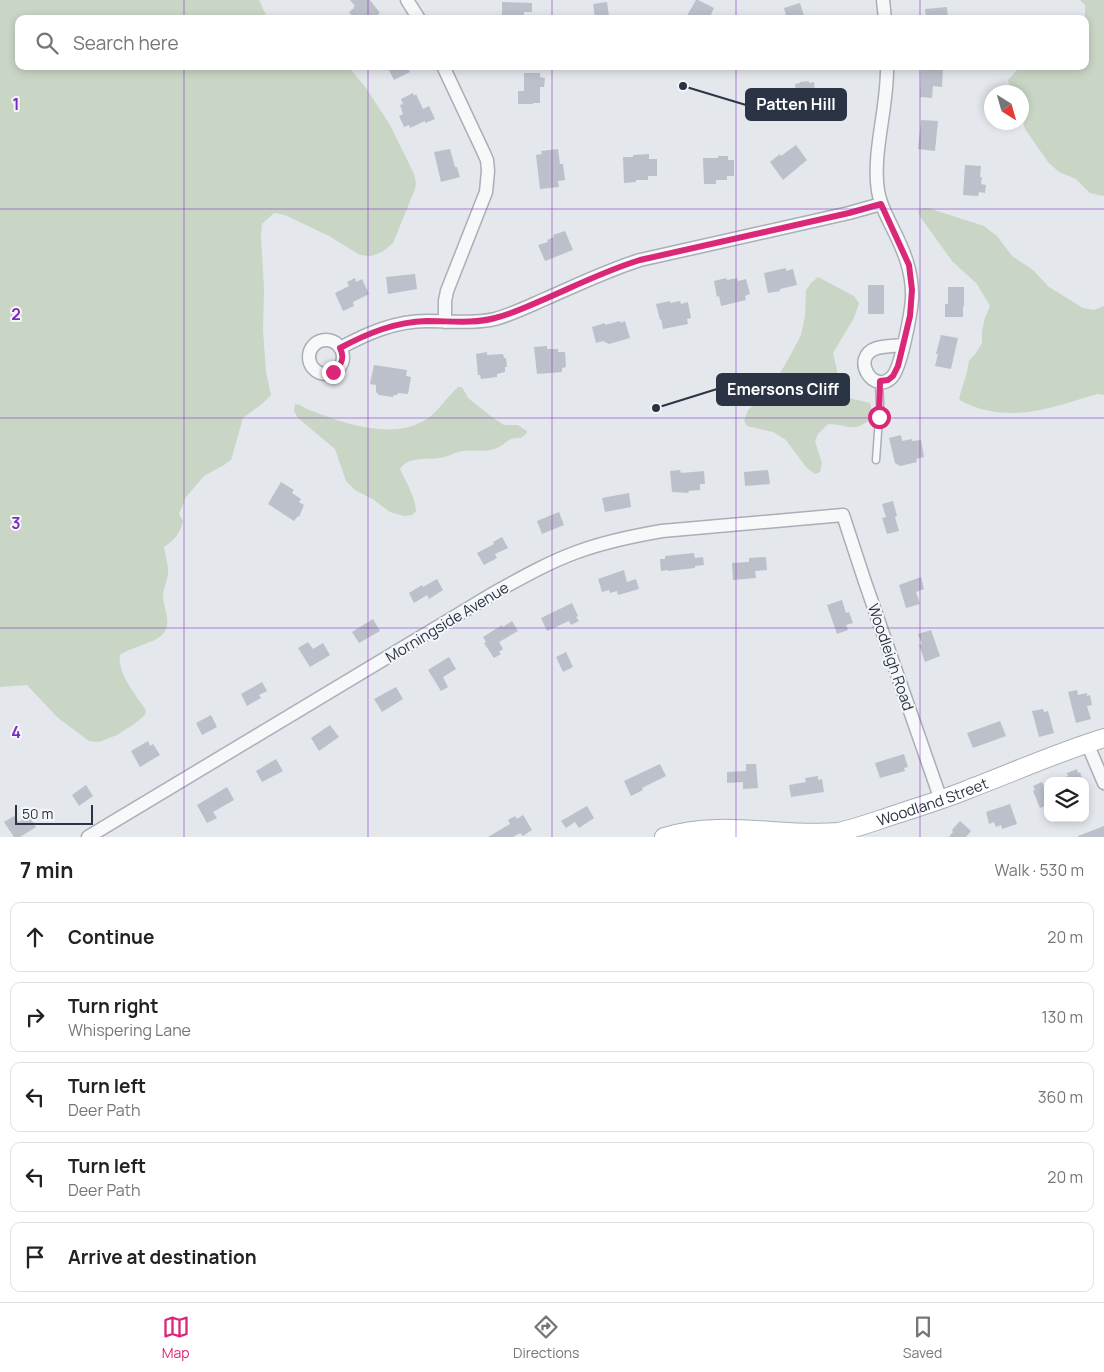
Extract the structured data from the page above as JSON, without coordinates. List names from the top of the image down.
{
  "streets": {
    "street": ["Morningside Avenue", "Woodleigh Road", "Woodland Street"]
  },
  "crossings": [
    ["Morningside Avenue", "Woodleigh Road"],
    ["Woodleigh Road", "Woodland Street"]
  ],
  "places": ["Patten Hill", "Emersons Cliff"],
  "scale_bar": "50 m",
  "north": "bottom right",
  "page": {
    "search": "Search here",
    "scale": "50 m",
    "heading": ["7 min", "Walk · 530 m"],
    "list": [
      ["Continue", "20 m"],
      ["Turn right", "Whispering Lane", "130 m"],
      ["Turn left", "Deer Path", "360 m"],
      ["Turn left", "Deer Path", "20 m"],
      "Arrive at destination"
    ],
    "nav": ["Map", "Directions", "Saved"]
  },
  "grid": {
    "rows": [
      "1",
      "2",
      "3",
      "4"
    ]
  }
}
